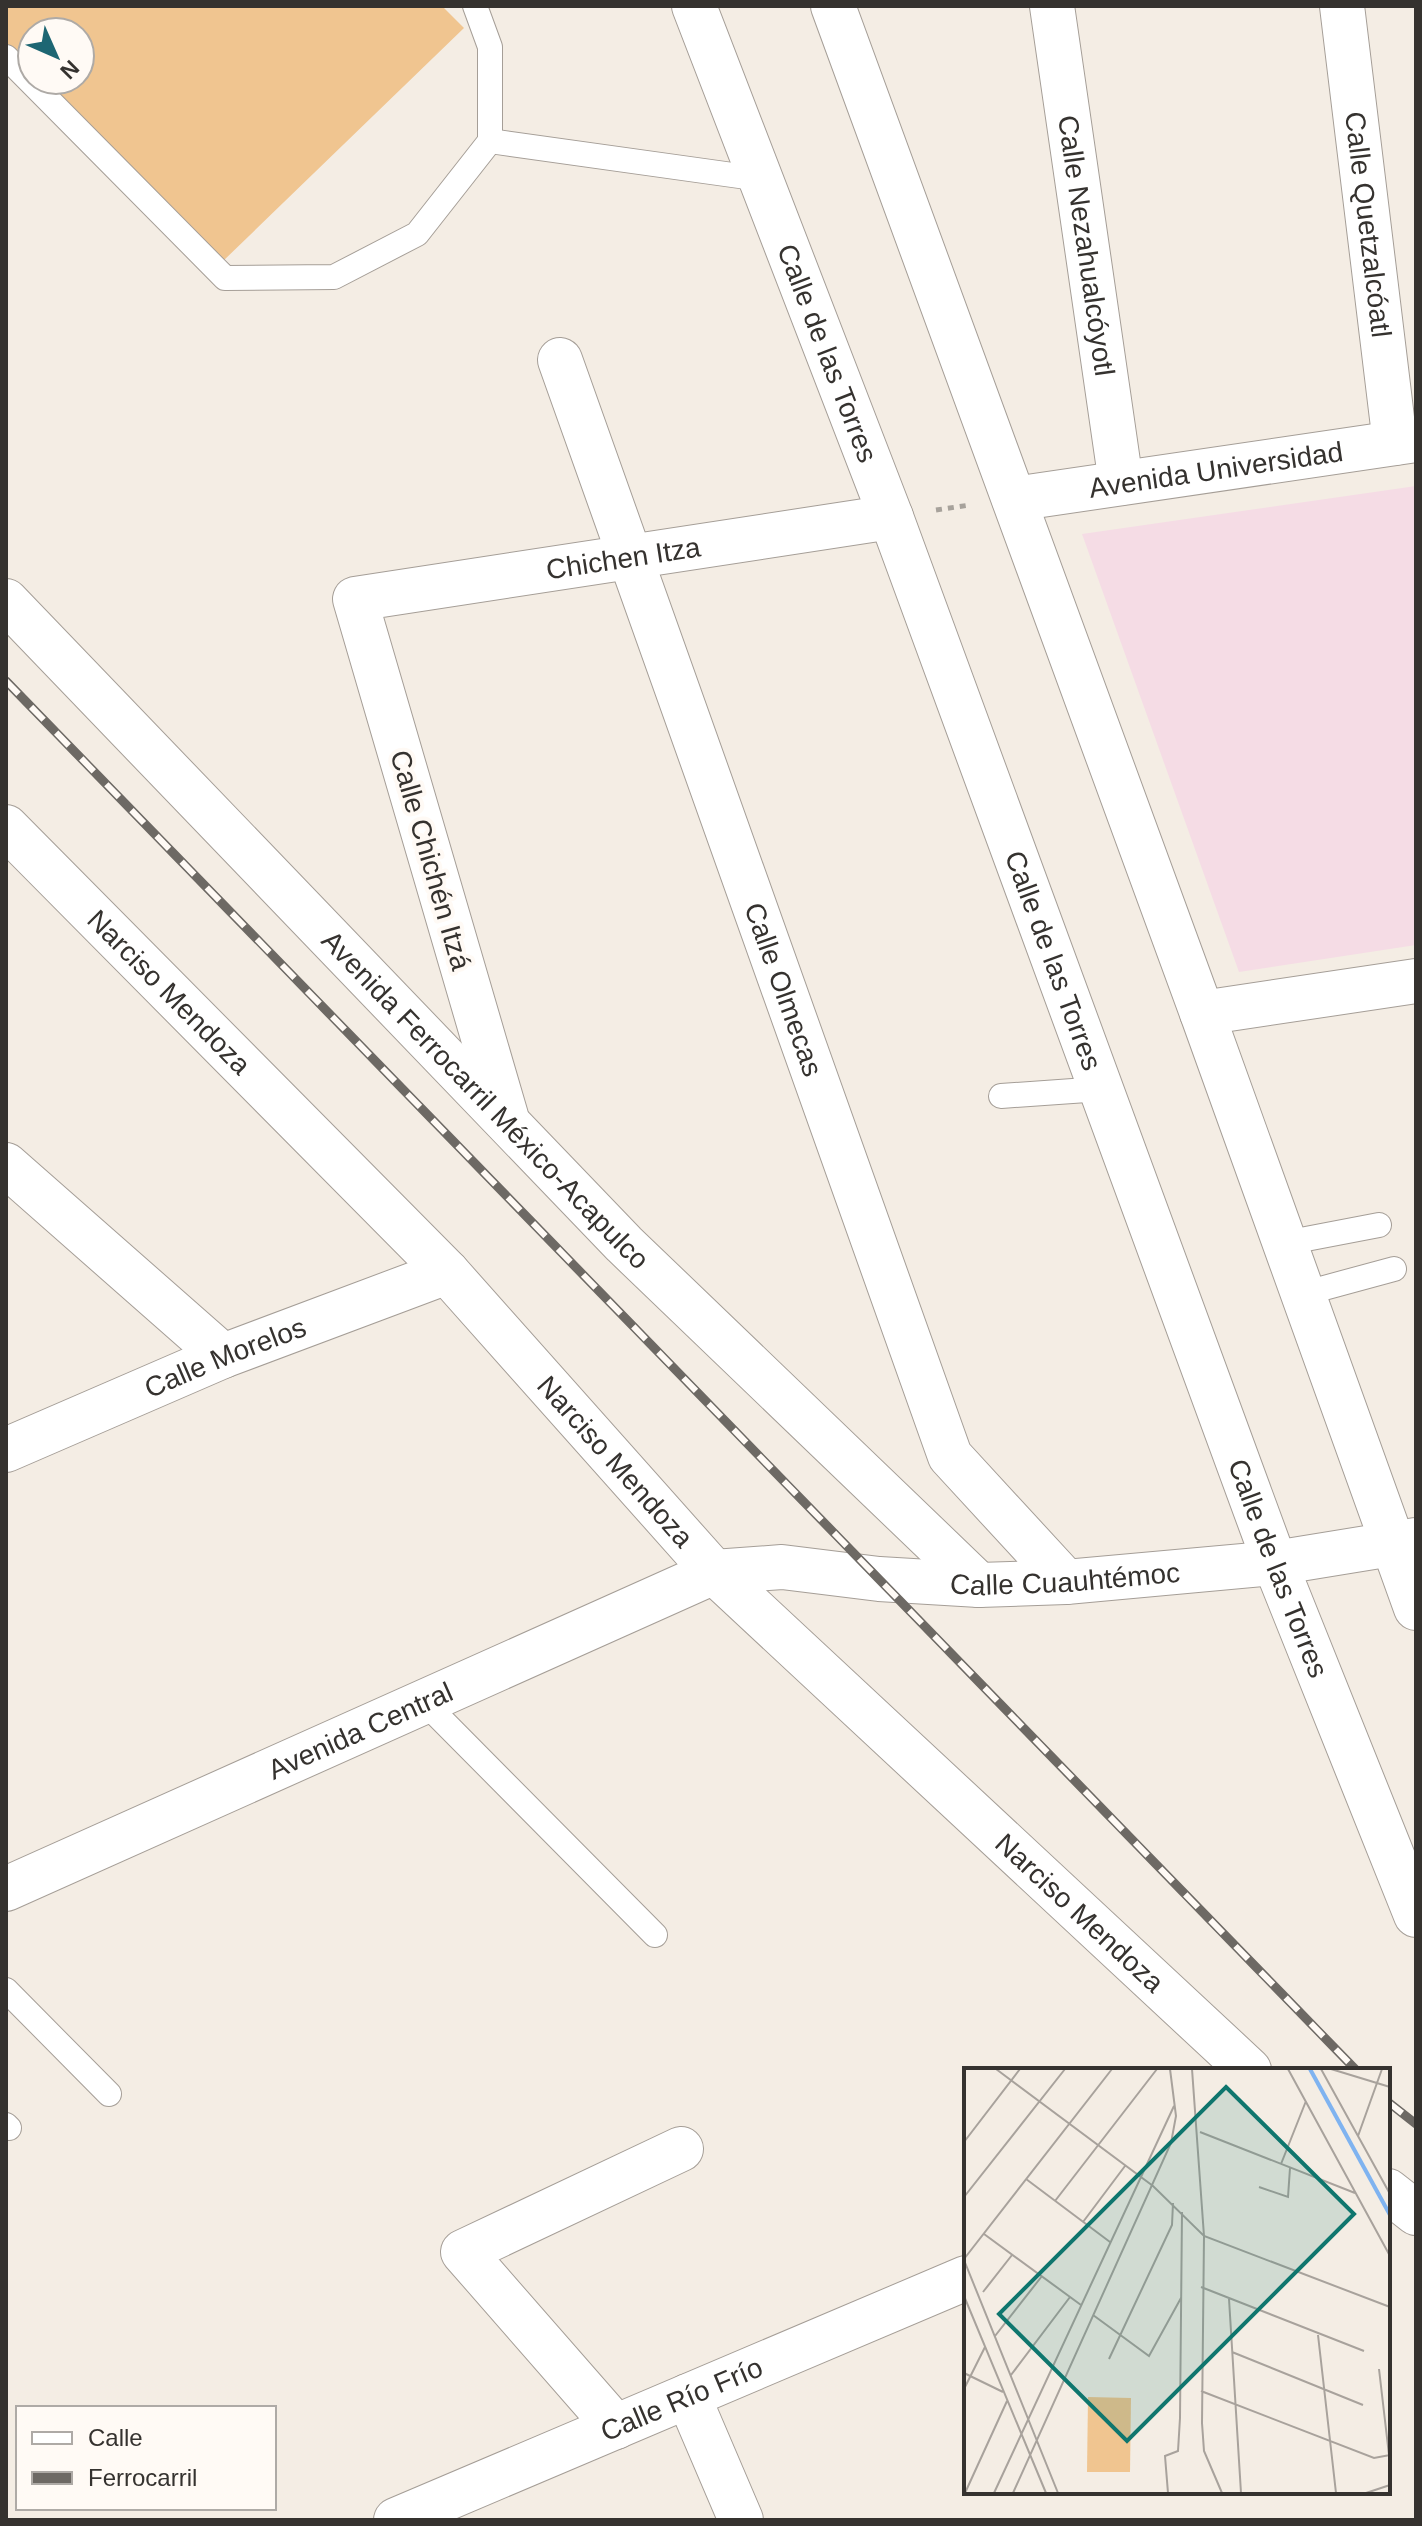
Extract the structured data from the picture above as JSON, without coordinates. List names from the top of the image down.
{
  "streets": {
    "street": [
      "Calle Quetzalcóatl",
      "Calle Nezahualcóyotl",
      "Calle de las Torres",
      "Avenida Universidad",
      "Chichen Itza",
      "Calle Chichén Itzá",
      "Calle Olmecas",
      "Narciso Mendoza",
      "Avenida Ferrocarril México-Acapulco",
      "Calle Morelos",
      "Calle Cuauhtémoc",
      "Avenida Central",
      "Calle Río Frío"
    ]
  },
  "crossings": [
    ["Calle Quetzalcóatl", "Avenida Universidad"],
    ["Calle Nezahualcóyotl", "Avenida Universidad"],
    ["Calle de las Torres", "Chichen Itza"],
    ["Calle de las Torres", "Calle Cuauhtémoc"],
    ["Chichen Itza", "Calle Chichén Itzá"],
    ["Chichen Itza", "Calle Olmecas"],
    ["Calle Chichén Itzá", "Avenida Ferrocarril México-Acapulco"],
    ["Calle Olmecas", "Calle Cuauhtémoc"],
    ["Narciso Mendoza", "Calle Morelos"],
    ["Narciso Mendoza", "Calle Cuauhtémoc"],
    ["Narciso Mendoza", "Avenida Central"],
    ["Avenida Ferrocarril México-Acapulco", "Calle Cuauhtémoc"],
    ["Calle Cuauhtémoc", "Avenida Central"]
  ],
  "legend": ["Calle", "Ferrocarril"],
  "north": "bottom right"
}
